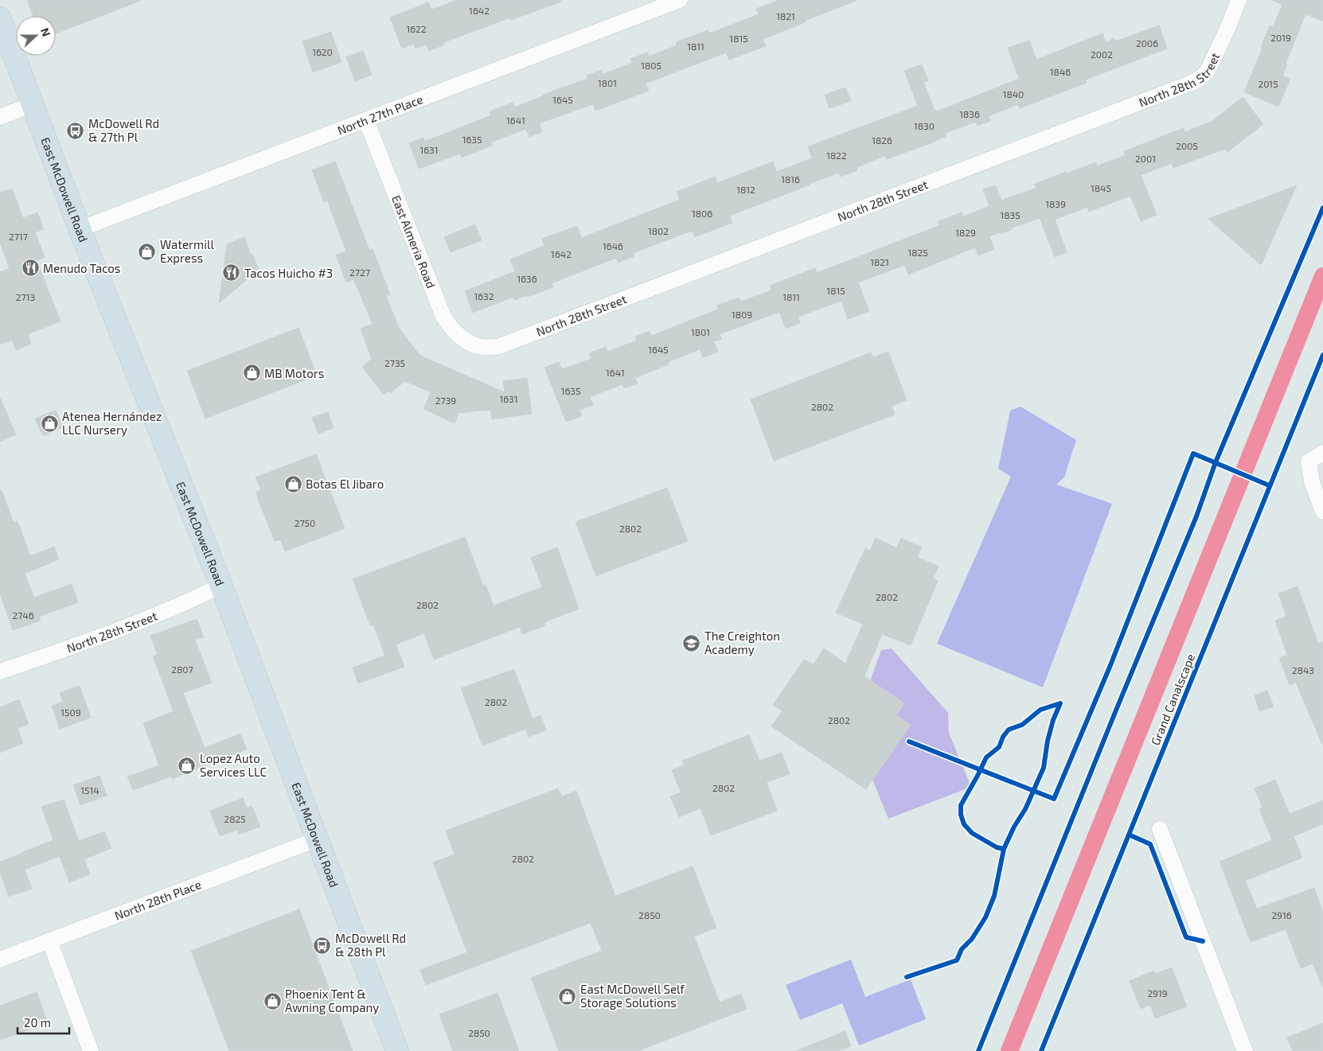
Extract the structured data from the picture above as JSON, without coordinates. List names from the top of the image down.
{
  "streets": {
    "main road": ["East McDowell Road"],
    "street": [
      "North 28th Street",
      "North 27th Place",
      "East Almeria Road",
      "North 28th Place"
    ],
    "cycle path": ["Grand Canalscape"]
  },
  "crossings": [
    ["North 28th Street", "East McDowell Road"],
    ["North 28th Street", "East Almeria Road"],
    ["North 27th Place", "East McDowell Road"],
    ["North 27th Place", "East Almeria Road"],
    ["East McDowell Road", "North 28th Place"]
  ],
  "places": {
    "bus stop": ["McDowell Rd & 27th Pl", "McDowell Rd & 28th Pl"],
    "shop": [
      "Watermill Express",
      "MB Motors",
      "Atenea Hernández LLC Nursery",
      "Botas El Jibaro",
      "Lopez Auto Services LLC",
      "East McDowell Self Storage Solutions",
      "Phoenix Tent & Awning Company"
    ],
    "restaurant": ["Menudo Tacos", "Tacos Huicho #3"],
    "school or university": ["The Creighton Academy"]
  },
  "house_numbers": [
    "1642",
    "1821",
    "1622",
    "2019",
    "1815",
    "2006",
    "1811",
    "1620",
    "2002",
    "1805",
    "1846",
    "1801",
    "2015",
    "1840",
    "1645",
    "1836",
    "1641",
    "1830",
    "1635",
    "1826",
    "2005",
    "1631",
    "1822",
    "2001",
    "1816",
    "1845",
    "1812",
    "1839",
    "1806",
    "1835",
    "1802",
    "1829",
    "2717",
    "1646",
    "1825",
    "1642",
    "1821",
    "2727",
    "1636",
    "1815",
    "1632",
    "2713",
    "1811",
    "1809",
    "1801",
    "1645",
    "2735",
    "1641",
    "1635",
    "1631",
    "2739",
    "2802",
    "2750",
    "2802",
    "2802",
    "2802",
    "2746",
    "2807",
    "2843",
    "2802",
    "1509",
    "2802",
    "2802",
    "1514",
    "2825",
    "2802",
    "2850",
    "2916",
    "2919",
    "2850"
  ],
  "scale_bar": "20 m",
  "north": "right"
}
